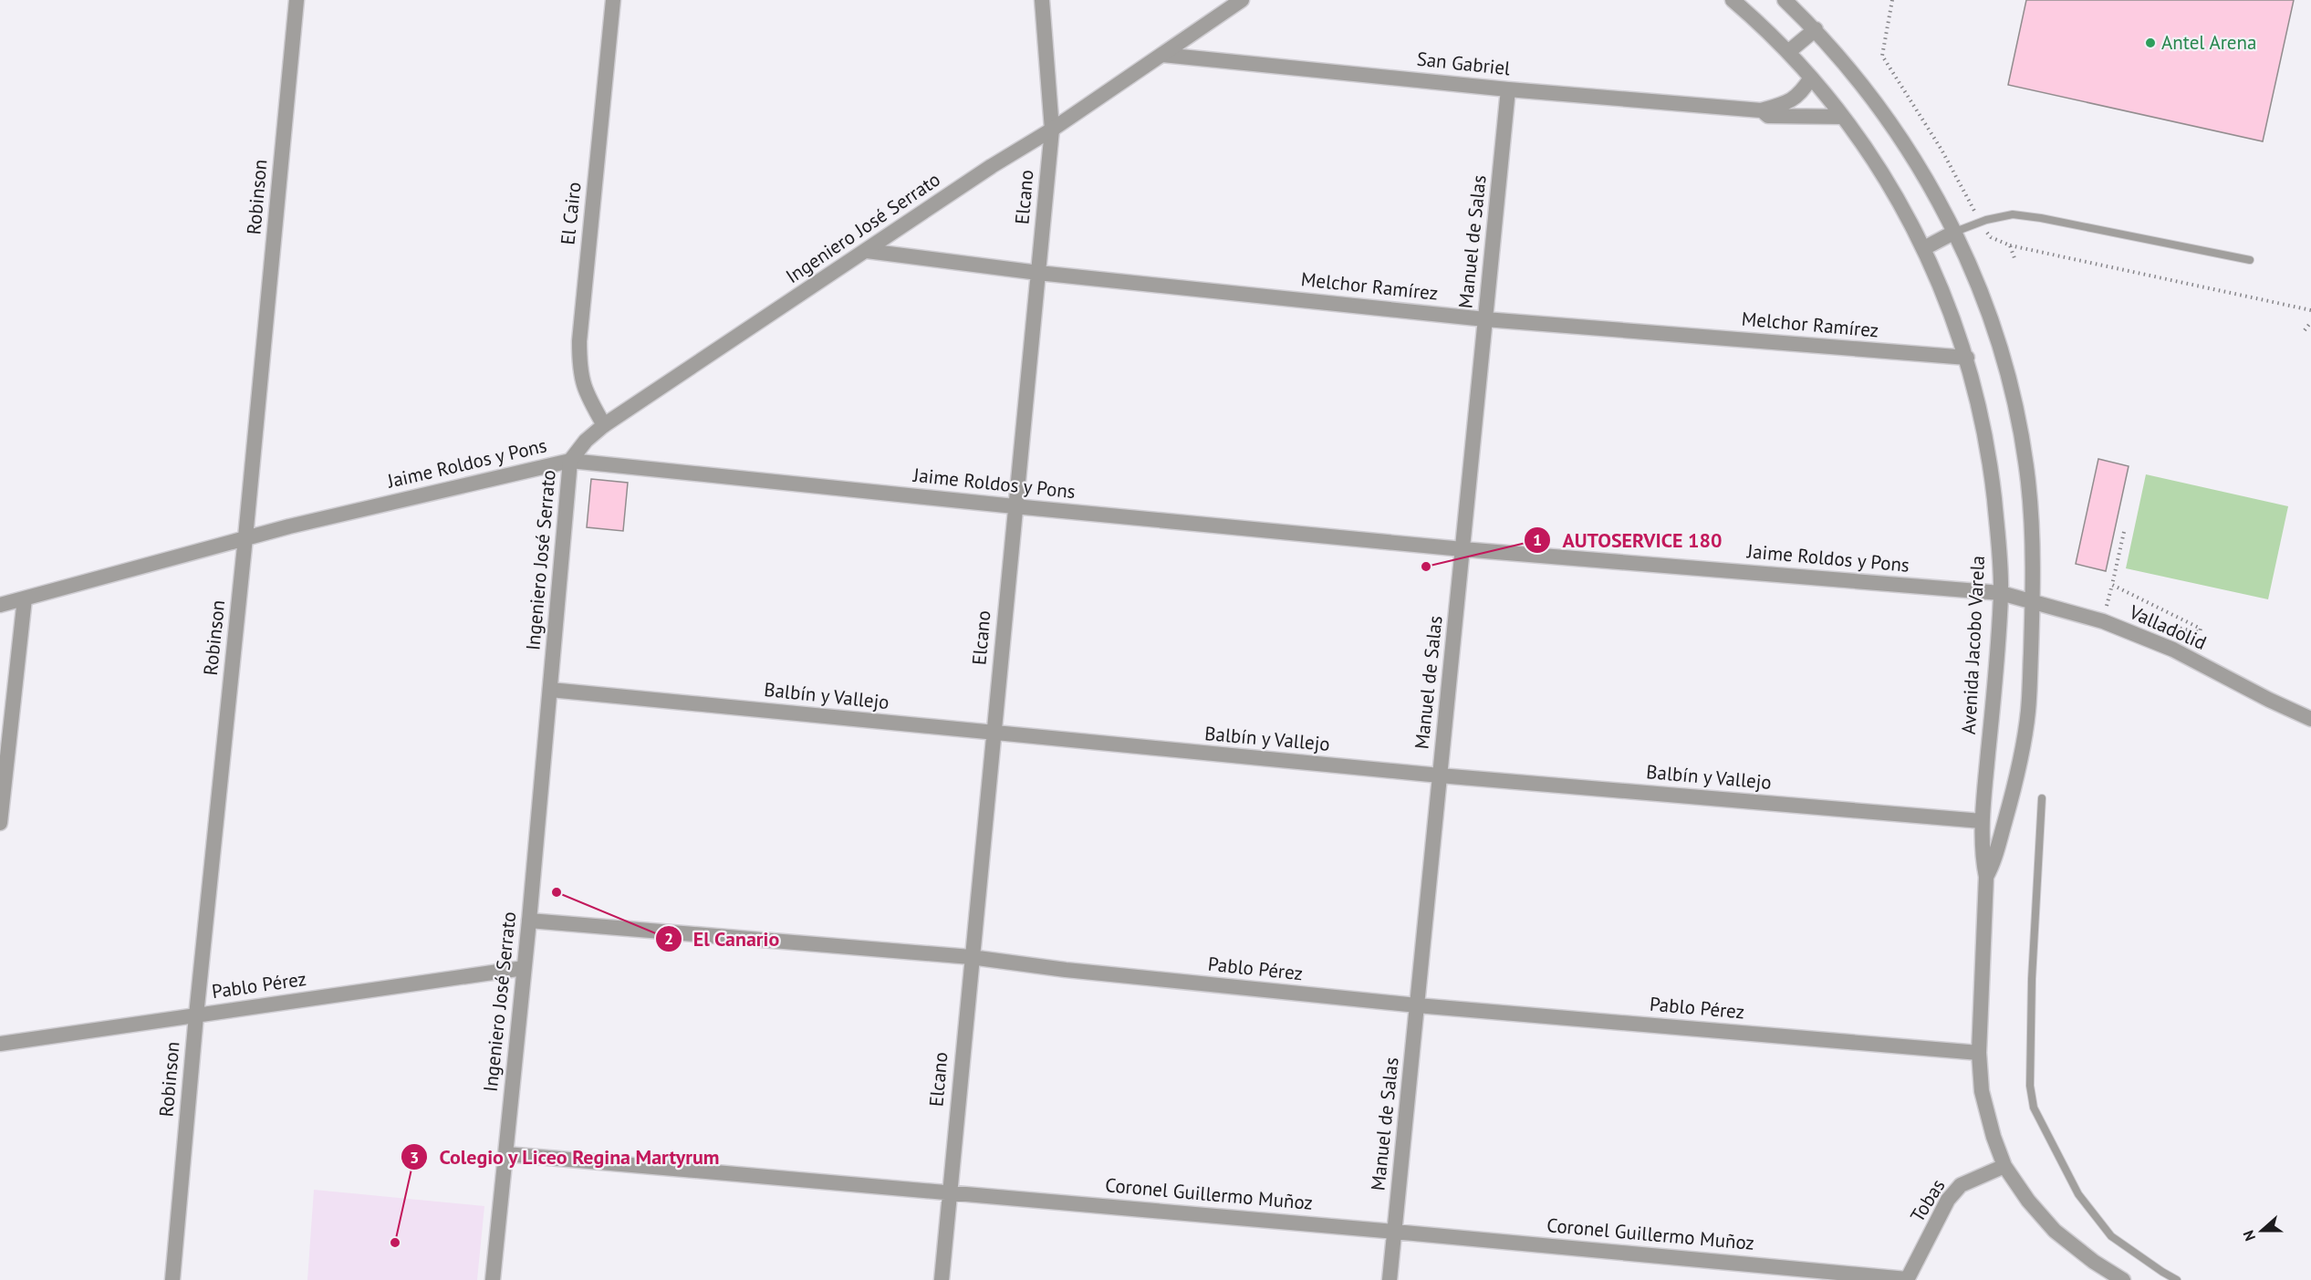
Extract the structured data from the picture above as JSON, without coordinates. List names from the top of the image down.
{
  "streets": {
    "street": [
      "San Gabriel",
      "Robinson",
      "Elcano",
      "El Cairo",
      "Ingeniero José Serrato",
      "Manuel de Salas",
      "Melchor Ramírez",
      "Jaime Roldos y Pons",
      "Valladolid",
      "Avenida Jacobo Varela",
      "Balbín y Vallejo",
      "Pablo Pérez",
      "Coronel Guillermo Muñoz",
      "Tobas"
    ]
  },
  "crossings": [
    ["San Gabriel", "Ingeniero José Serrato"],
    ["San Gabriel", "Manuel de Salas"],
    ["San Gabriel", "Avenida Jacobo Varela"],
    ["Robinson", "Jaime Roldos y Pons"],
    ["Robinson", "Pablo Pérez"],
    ["Elcano", "Ingeniero José Serrato"],
    ["Elcano", "Melchor Ramírez"],
    ["Elcano", "Jaime Roldos y Pons"],
    ["Elcano", "Balbín y Vallejo"],
    ["Elcano", "Pablo Pérez"],
    ["Elcano", "Coronel Guillermo Muñoz"],
    ["El Cairo", "Ingeniero José Serrato"],
    ["Ingeniero José Serrato", "Melchor Ramírez"],
    ["Ingeniero José Serrato", "Jaime Roldos y Pons"],
    ["Ingeniero José Serrato", "Balbín y Vallejo"],
    ["Ingeniero José Serrato", "Pablo Pérez"],
    ["Ingeniero José Serrato", "Coronel Guillermo Muñoz"],
    ["Manuel de Salas", "Melchor Ramírez"],
    ["Manuel de Salas", "Jaime Roldos y Pons"],
    ["Manuel de Salas", "Balbín y Vallejo"],
    ["Manuel de Salas", "Pablo Pérez"],
    ["Manuel de Salas", "Coronel Guillermo Muñoz"],
    ["Melchor Ramírez", "Avenida Jacobo Varela"],
    ["Jaime Roldos y Pons", "Valladolid"],
    ["Jaime Roldos y Pons", "Avenida Jacobo Varela"],
    ["Valladolid", "Avenida Jacobo Varela"],
    ["Avenida Jacobo Varela", "Balbín y Vallejo"],
    ["Avenida Jacobo Varela", "Pablo Pérez"],
    ["Avenida Jacobo Varela", "Tobas"],
    ["Coronel Guillermo Muñoz", "Tobas"]
  ],
  "places": [
    "Antel Arena",
    "AUTOSERVICE 180",
    "El Canario",
    "Colegio y Liceo Regina Martyrum"
  ],
  "north": "left"
}
